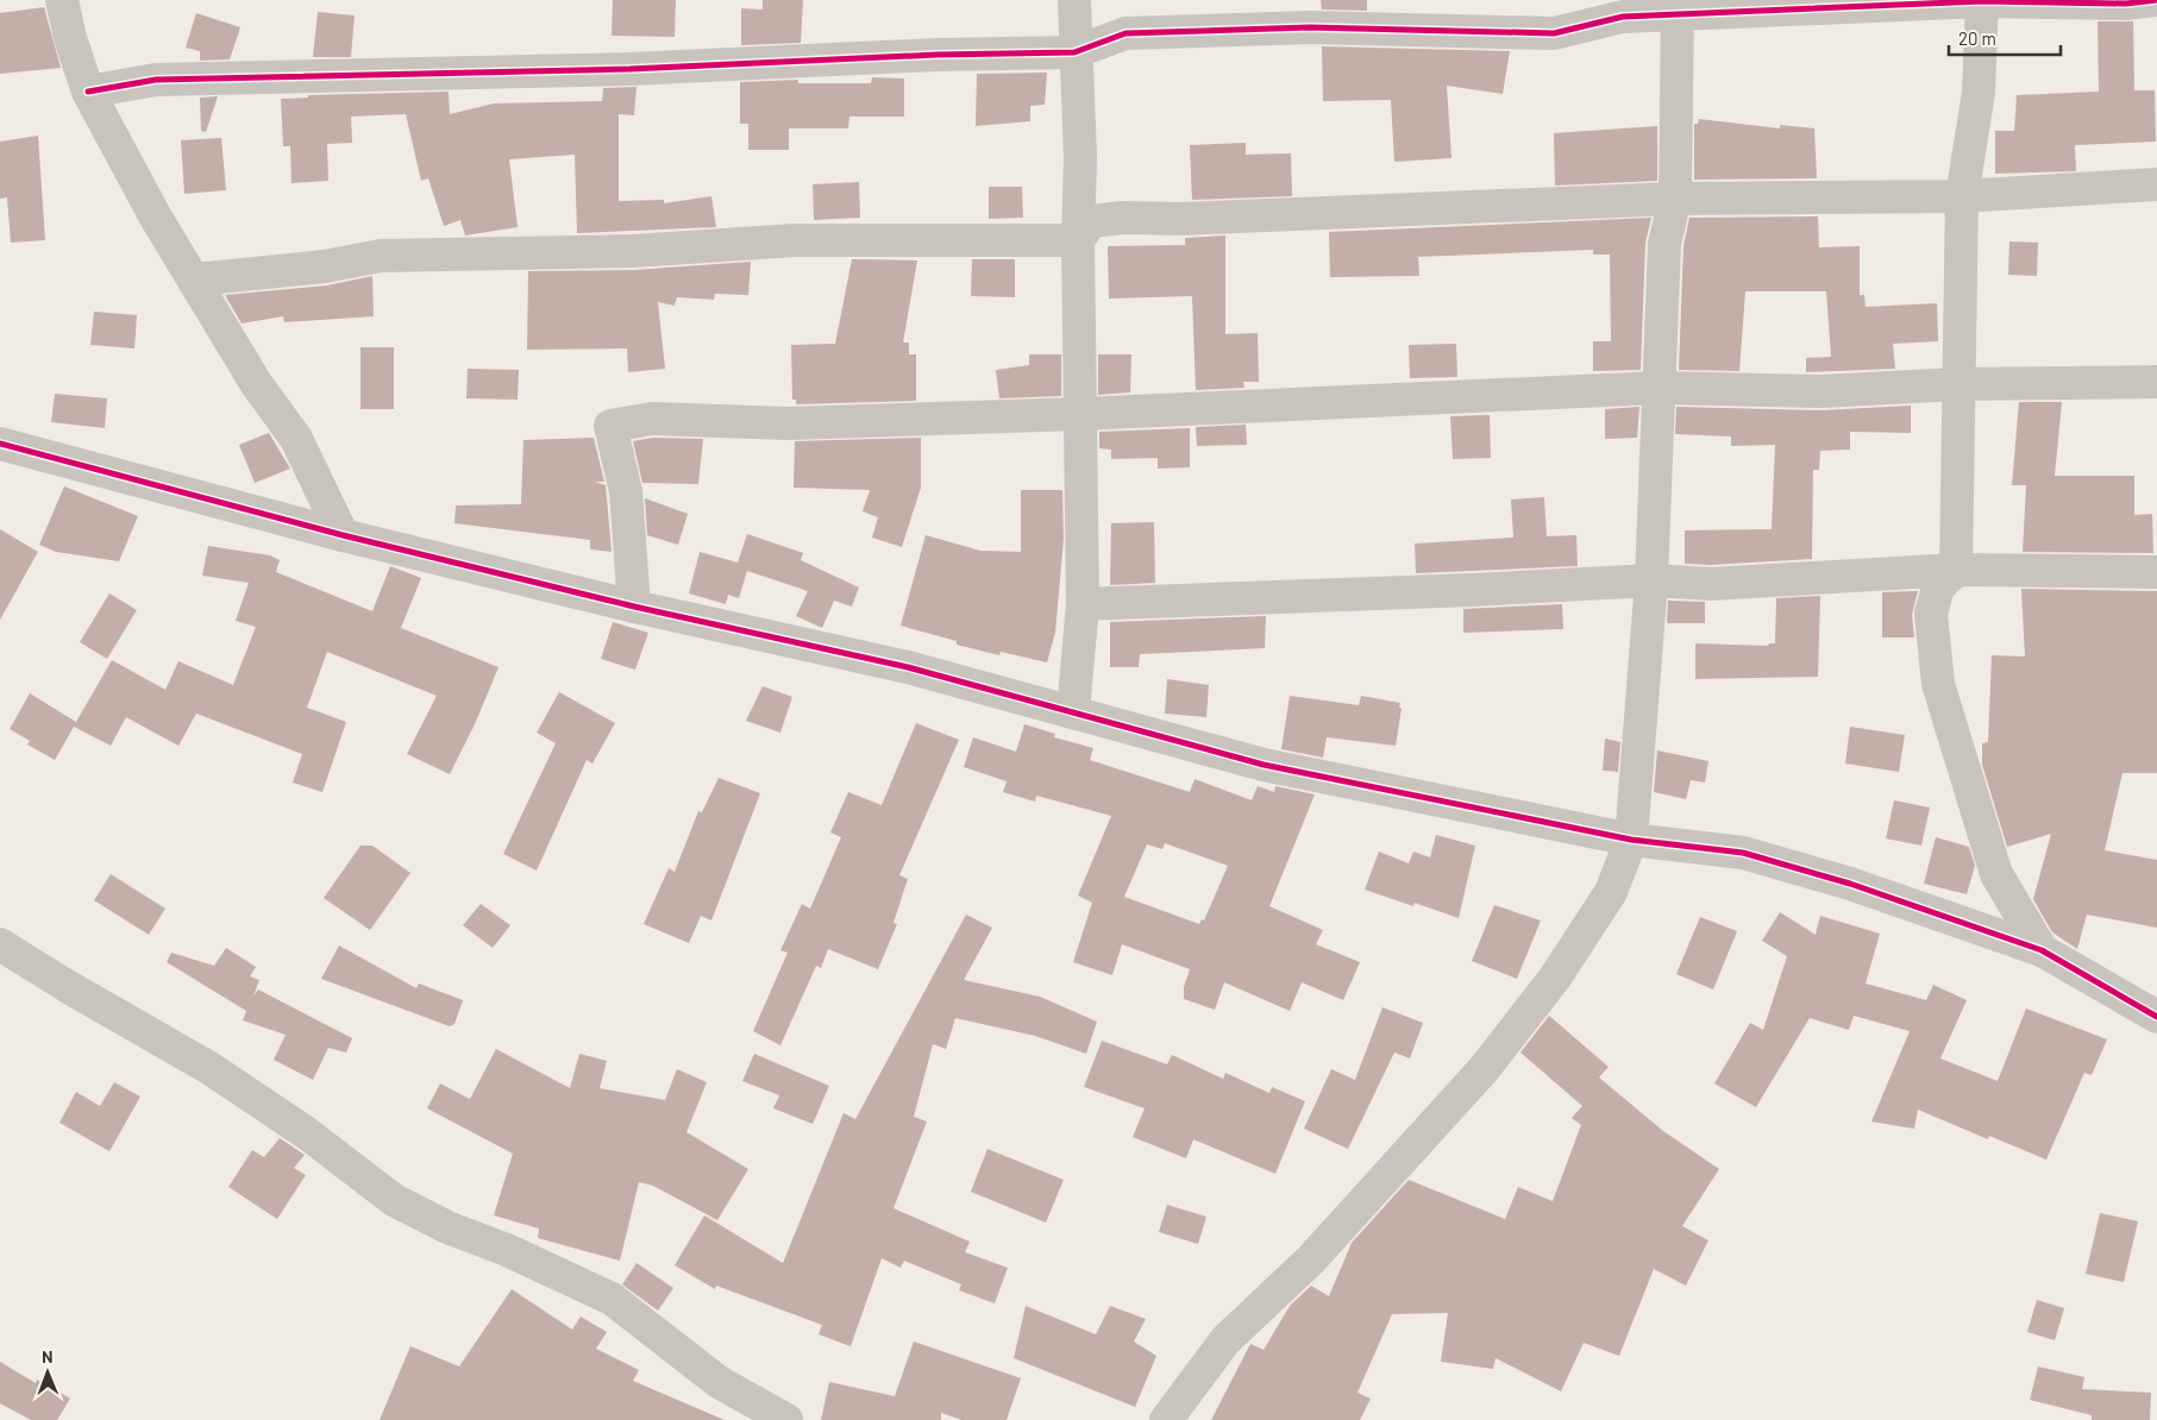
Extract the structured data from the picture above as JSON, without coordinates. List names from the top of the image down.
{
  "scale_bar": "20 m",
  "north": "top"
}
